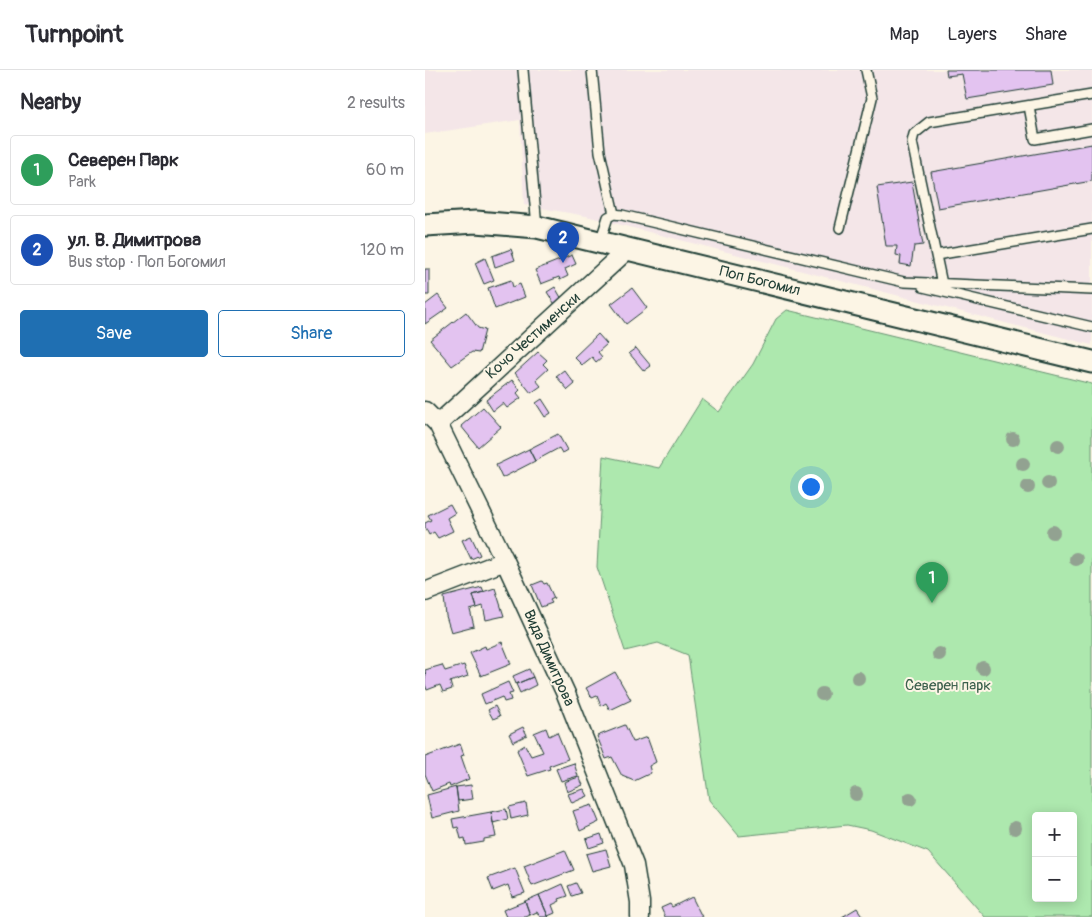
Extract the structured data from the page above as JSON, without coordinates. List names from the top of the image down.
{
  "streets": {
    "street": ["Поп Богомил", "Кочо Честименски", "Вида Димитрова"]
  },
  "crossings": [
    ["Поп Богомил", "Кочо Честименски"],
    ["Кочо Честименски", "Вида Димитрова"]
  ],
  "parks": ["Северен парк"],
  "page": {
    "header": "Turnpoint",
    "nav": ["Map", "Layers", "Share"],
    "heading": ["Nearby", "2 results"],
    "list": [
      {
        "mark": "1",
        "name": "Северен Парк",
        "note": "Park",
        "value": "60 m"
      },
      {
        "mark": "2",
        "name": "ул. В. Димитрова",
        "note": "Bus stop · Поп Богомил",
        "value": "120 m"
      }
    ],
    "pins": ["2", "1"],
    "buttons": ["Save", "Share"],
    "map_buttons": ["+", "−"]
  }
}
